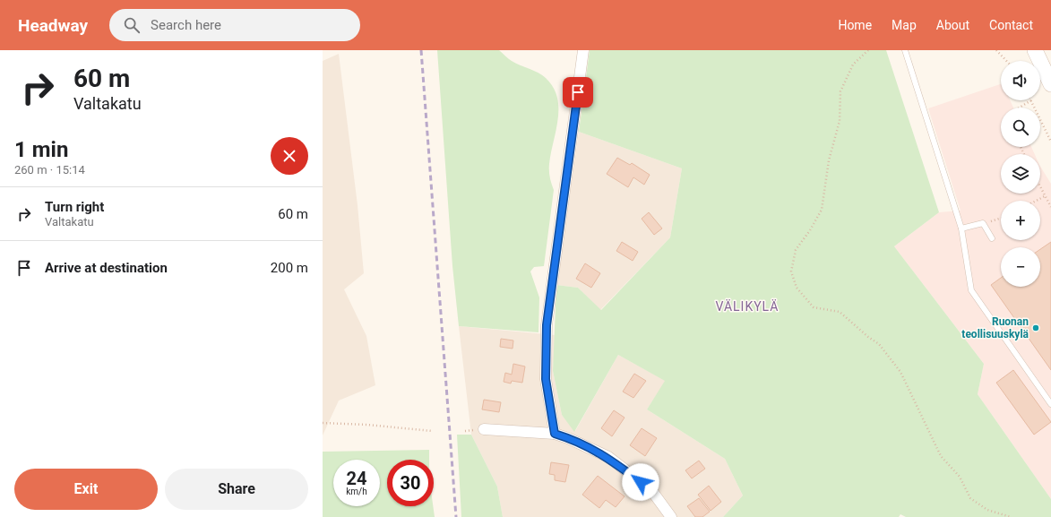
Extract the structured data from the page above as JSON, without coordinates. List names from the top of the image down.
{
  "districts": ["VÄLIKYLÄ"],
  "places": ["Ruonan teollisuuskylä"],
  "page": {
    "header": "Headway",
    "search": "Search here",
    "nav": [
      "Home",
      "Map",
      "About",
      "Contact"
    ],
    "turn": ["60 m", "Valtakatu"],
    "map_buttons": ["+", "−"],
    "heading": ["1 min", "260 m · 15:14"],
    "list": [
      {
        "name": "Turn right",
        "note": "Valtakatu",
        "value": "60 m"
      },
      {
        "name": "Arrive at destination",
        "value": "200 m"
      }
    ],
    "speed": "24 km/h",
    "limit": "30",
    "buttons": ["Exit", "Share"]
  }
}
